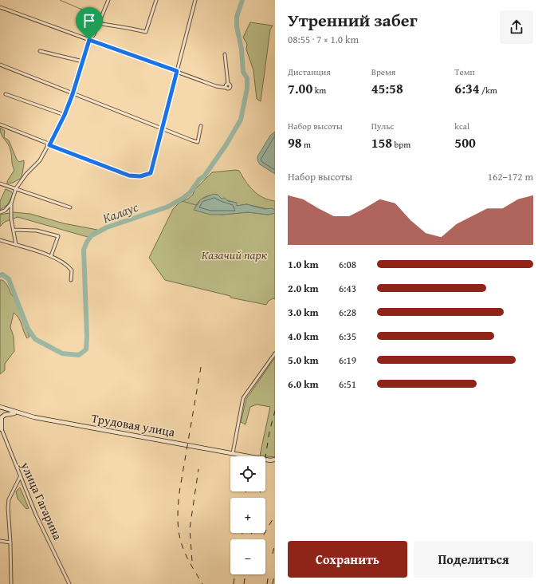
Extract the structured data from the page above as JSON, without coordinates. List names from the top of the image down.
{
  "streets": {
    "main road": ["Трудовая улица", "улица Гагарина"]
  },
  "water": ["Калаус"],
  "parks": ["Казачий парк"],
  "page": {
    "heading": ["Утренний забег", "08:55 · 7 × 1.0 km"],
    "stats": [
      ["Дистанция", "7.00 km"],
      ["Время", "45:58"],
      ["Темп", "6:34 /km"],
      ["Набор высоты", "98 m"],
      ["Пульс", "158 bpm"],
      ["kcal", "500"]
    ],
    "chart": ["Набор высоты", "162–172 m"],
    "list": [
      {
        "name": "1.0 km",
        "note": "6:08"
      },
      {
        "name": "2.0 km",
        "note": "6:43"
      },
      {
        "name": "3.0 km",
        "note": "6:28"
      },
      {
        "name": "4.0 km",
        "note": "6:35"
      },
      {
        "name": "5.0 km",
        "note": "6:19"
      },
      {
        "name": "6.0 km",
        "note": "6:51"
      }
    ],
    "map_buttons": ["+", "−"],
    "buttons": ["Сохранить", "Поделиться"]
  }
}
